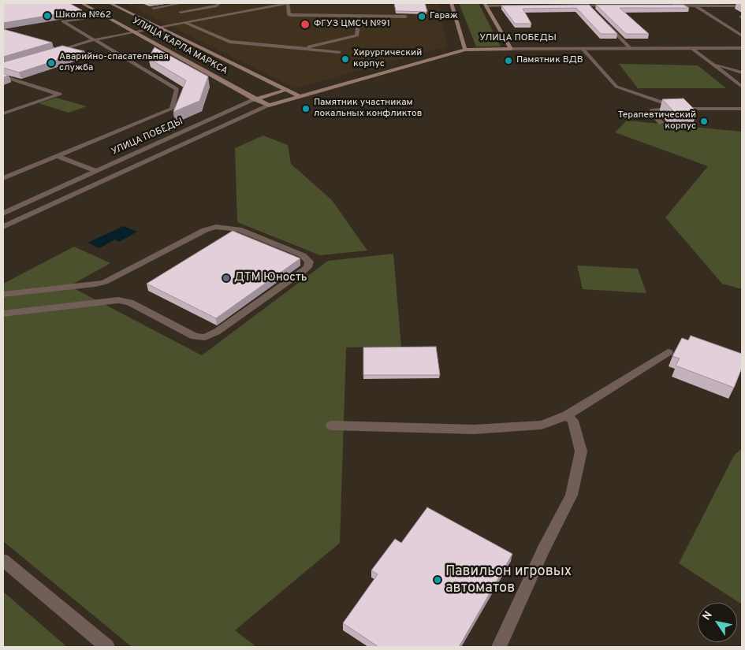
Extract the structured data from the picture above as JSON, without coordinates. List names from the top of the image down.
{
  "streets": {
    "main road": ["УЛИЦА ПОБЕДЫ", "УЛИЦА КАРЛА МАРКСА"]
  },
  "crossings": [
    ["УЛИЦА ПОБЕДЫ", "УЛИЦА КАРЛА МАРКСА"]
  ],
  "places": [
    "Школа №62",
    "Гараж",
    "ФГУЗ ЦМСЧ №91",
    "Хирургический корпус",
    "Памятник ВДВ",
    "Аварийно-спасательная служба",
    "Памятник участникам локальных конфликтов",
    "Терапевтический корпус",
    "ДТМ Юность",
    "Павильон игровых автоматов"
  ],
  "north": "top left"
}
